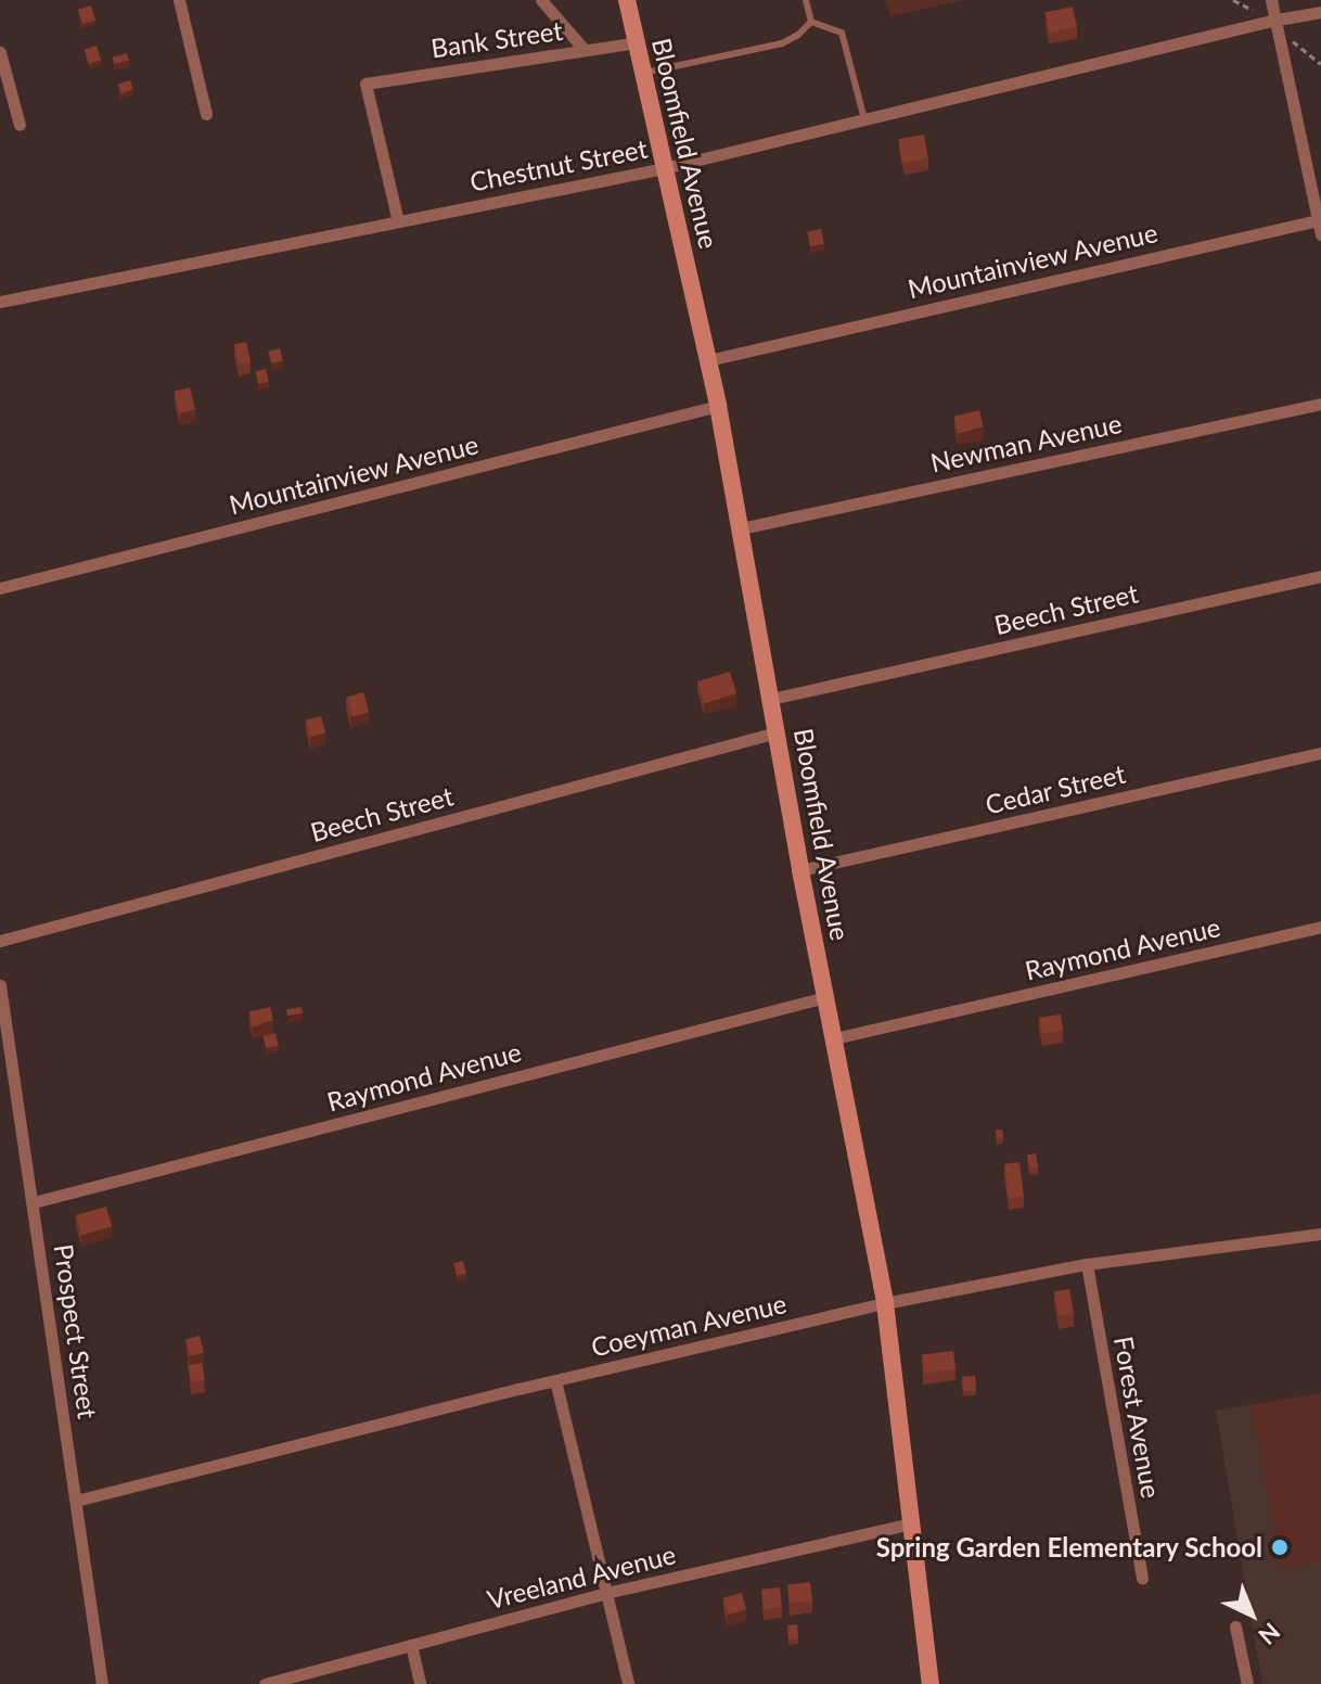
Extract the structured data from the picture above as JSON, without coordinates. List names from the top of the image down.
{
  "streets": {
    "street": [
      "Bank Street",
      "Bloomfield Avenue",
      "Chestnut Street",
      "Mountainview Avenue",
      "Newman Avenue",
      "Beech Street",
      "Cedar Street",
      "Raymond Avenue",
      "Coeyman Avenue",
      "Prospect Street",
      "Forest Avenue",
      "Vreeland Avenue"
    ]
  },
  "crossings": [
    ["Bank Street", "Bloomfield Avenue"],
    ["Bank Street", "Chestnut Street"],
    ["Bloomfield Avenue", "Chestnut Street"],
    ["Bloomfield Avenue", "Mountainview Avenue"],
    ["Bloomfield Avenue", "Newman Avenue"],
    ["Bloomfield Avenue", "Beech Street"],
    ["Bloomfield Avenue", "Cedar Street"],
    ["Bloomfield Avenue", "Raymond Avenue"],
    ["Bloomfield Avenue", "Coeyman Avenue"],
    ["Bloomfield Avenue", "Vreeland Avenue"],
    ["Raymond Avenue", "Prospect Street"],
    ["Coeyman Avenue", "Prospect Street"],
    ["Coeyman Avenue", "Forest Avenue"]
  ],
  "places": ["Spring Garden Elementary School"],
  "north": "bottom right"
}
